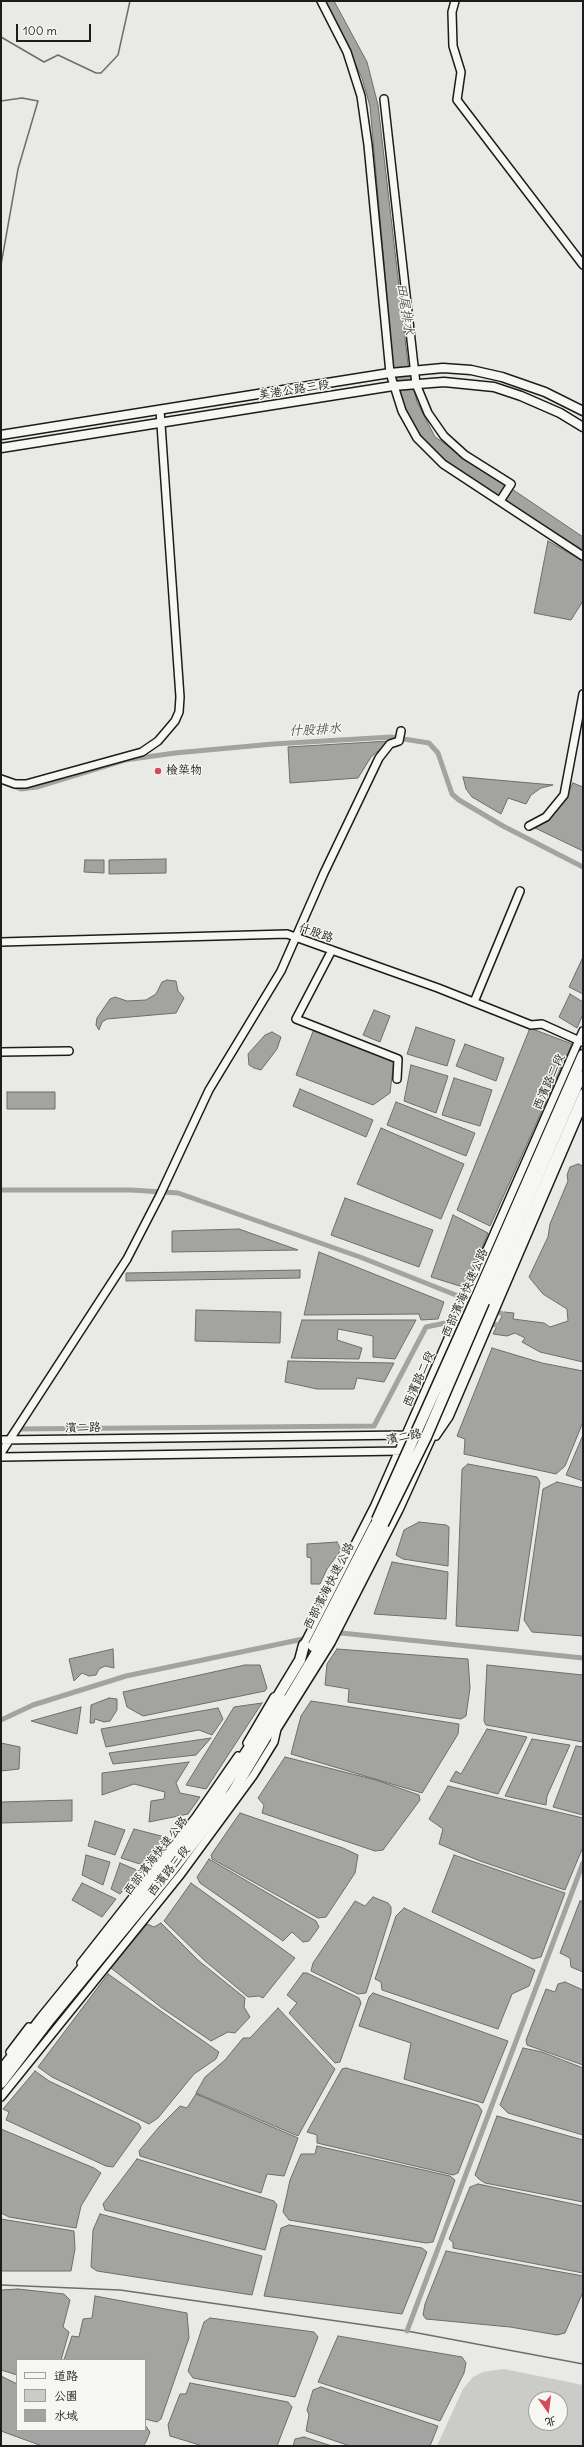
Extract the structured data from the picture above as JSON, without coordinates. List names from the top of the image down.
{
  "streets": {
    "highway": ["西部濱海快速公路"],
    "main road": ["美港公路三段"],
    "street": [
      "什股路",
      "西濱路二段",
      "濱二路",
      "西濱路三段"
    ]
  },
  "crossings": [
    ["什股路", "西濱路二段"],
    ["西濱路二段", "西部濱海快速公路"],
    ["西濱路二段", "濱二路"],
    ["西部濱海快速公路", "西濱路三段"]
  ],
  "water": ["田尾排水", "什股排水"],
  "places": ["檢築物"],
  "legend": ["道路", "公園", "水域"],
  "scale_bar": "100 m",
  "north": "bottom"
}
